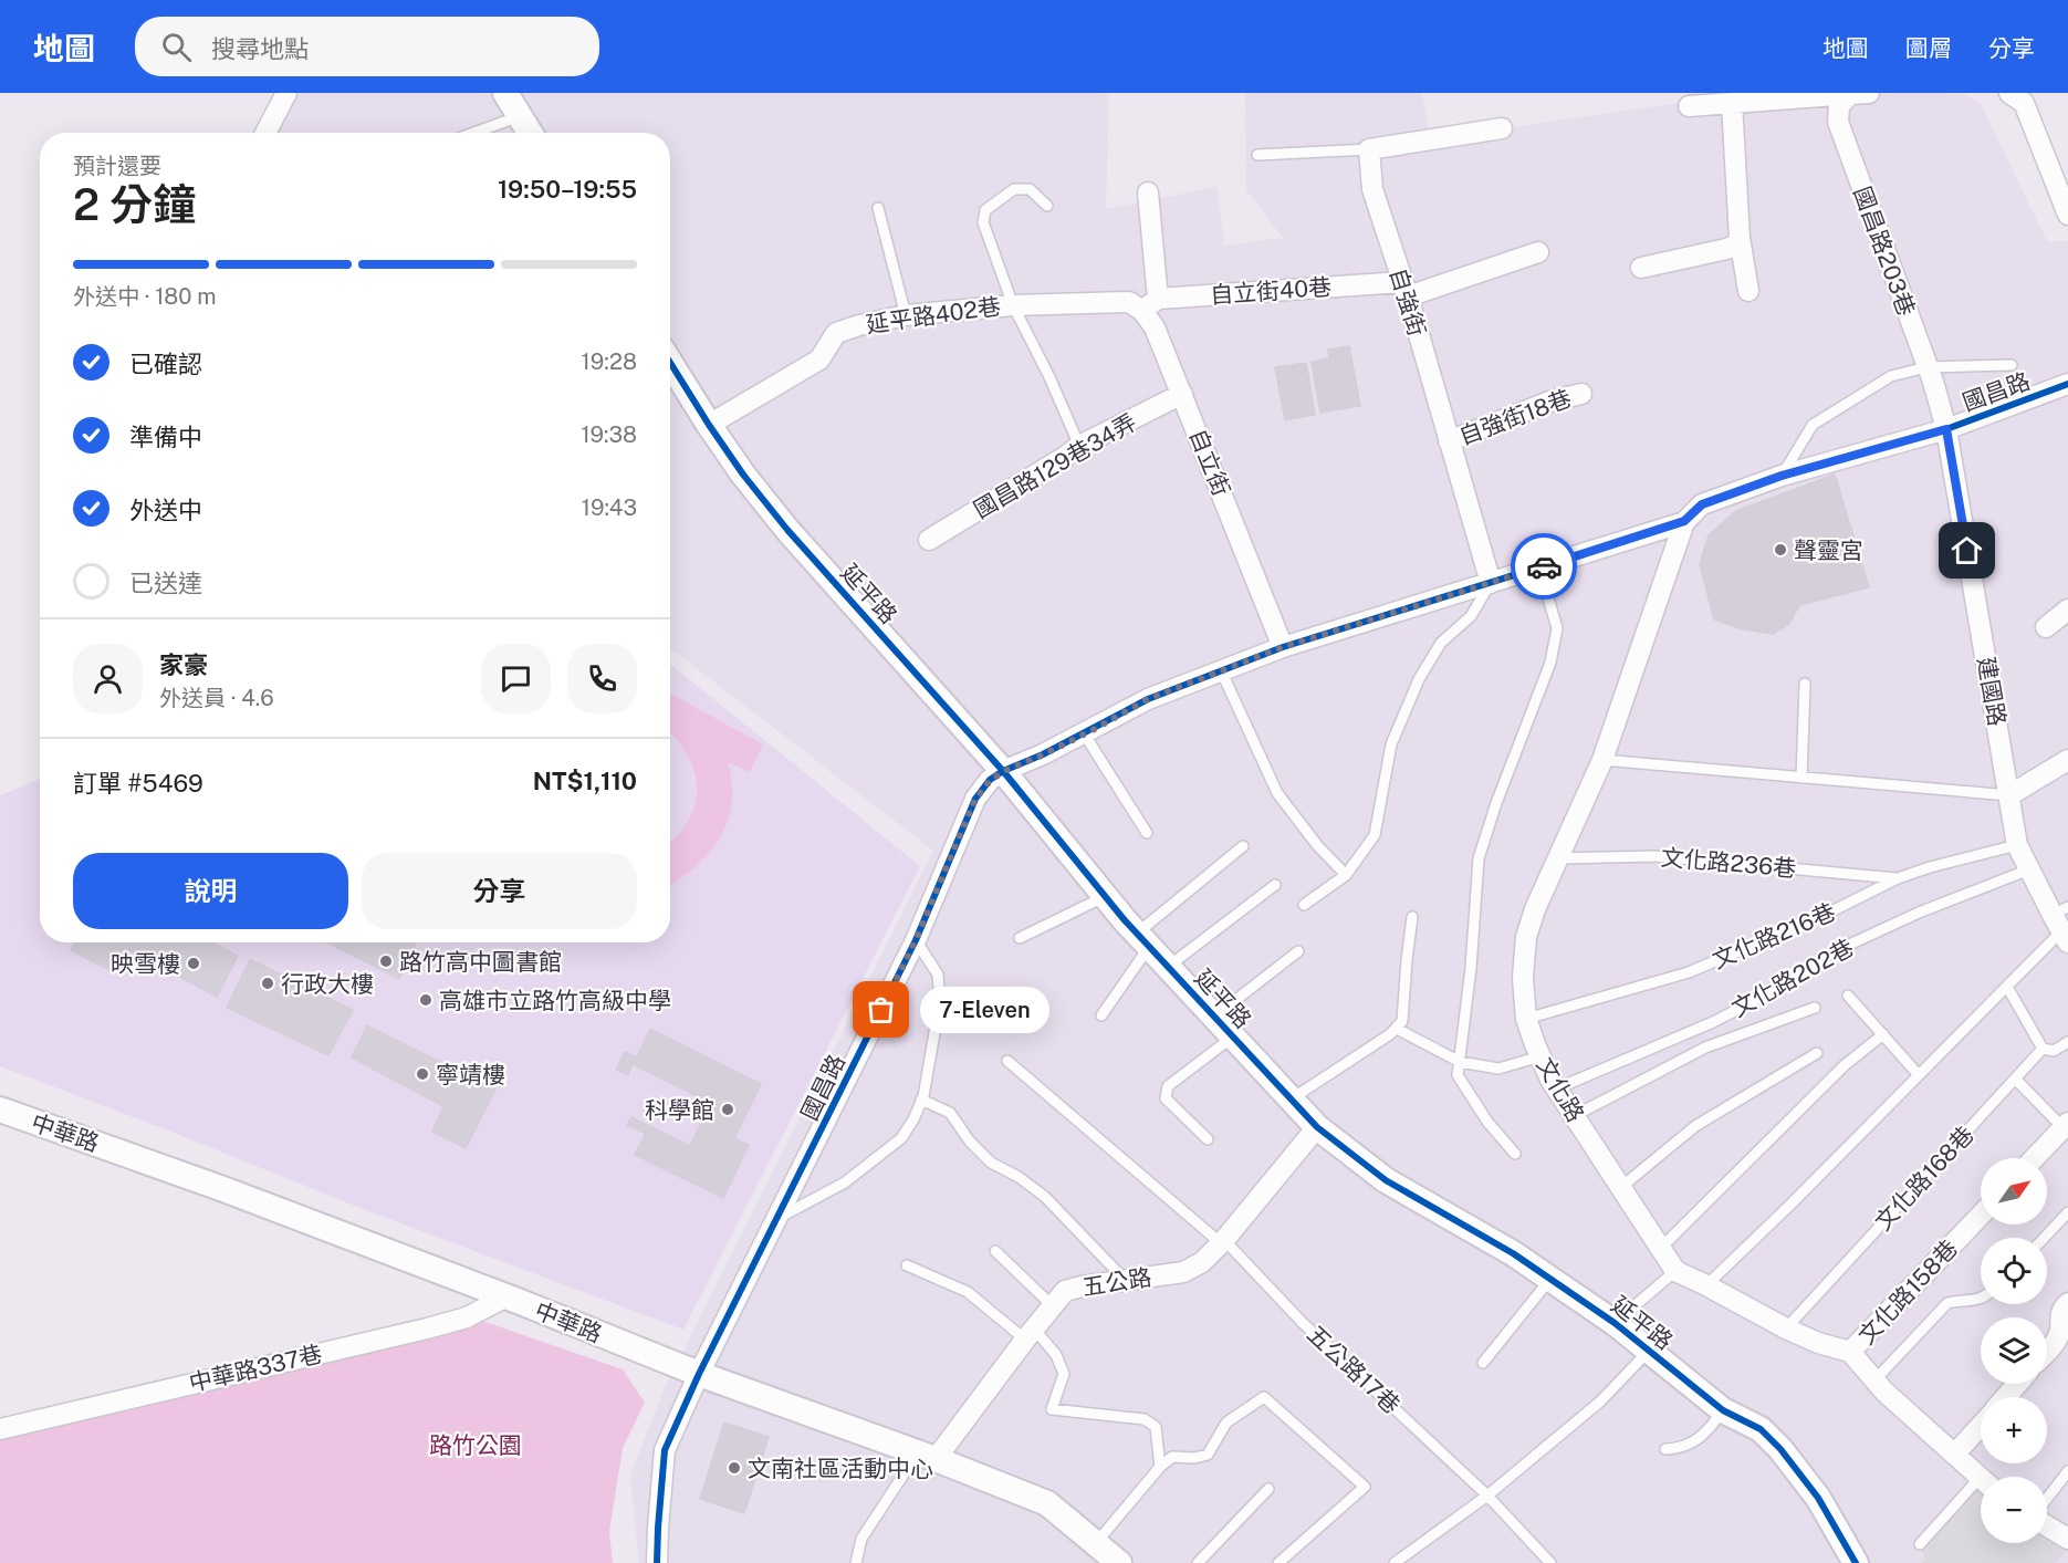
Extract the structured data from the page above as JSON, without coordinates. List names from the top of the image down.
{
  "streets": {
    "street": [
      "國昌路203巷",
      "自立街40巷",
      "自強街",
      "延平路402巷",
      "國昌路",
      "自強街18巷",
      "自立街",
      "國昌路129巷34弄",
      "延平路",
      "建國路",
      "文化路",
      "中華路",
      "五公路",
      "文化路158巷",
      "中華路337巷"
    ],
    "lane": [
      "文化路236巷",
      "文化路216巷",
      "文化路202巷",
      "文化路168巷",
      "五公路17巷"
    ]
  },
  "crossings": [
    ["國昌路203巷", "國昌路"],
    ["國昌路203巷", "建國路"],
    ["自立街40巷", "自強街"],
    ["自立街40巷", "延平路402巷"],
    ["自立街40巷", "自立街"],
    ["自強街", "國昌路"],
    ["自強街", "自強街18巷"],
    ["延平路402巷", "自立街"],
    ["延平路402巷", "延平路"],
    ["國昌路", "自立街"],
    ["國昌路", "延平路"],
    ["國昌路", "建國路"],
    ["國昌路", "文化路"],
    ["國昌路", "中華路"],
    ["自立街", "國昌路129巷34弄"],
    ["延平路", "五公路"],
    ["建國路", "文化路216巷"],
    ["建國路", "文化路202巷"],
    ["文化路236巷", "文化路216巷"],
    ["文化路236巷", "文化路"],
    ["文化路216巷", "文化路"],
    ["文化路202巷", "文化路"],
    ["中華路", "五公路"],
    ["中華路", "中華路337巷"],
    ["五公路", "五公路17巷"]
  ],
  "parks": ["路竹公園"],
  "places": [
    "聲靈宮",
    "路竹高中圖書館",
    "映雪樓",
    "行政大樓",
    "高雄市立路竹高級中學",
    "7-Eleven",
    "寧靖樓",
    "科學館",
    "文南社區活動中心"
  ],
  "north": "top right",
  "page": {
    "header": "地圖",
    "search": "搜尋地點",
    "nav": ["地圖", "圖層", "分享"],
    "heading": ["2 分鐘", "預計還要", "19:50–19:55"],
    "panel": [
      "家豪",
      "外送員 · 4.6",
      "訂單 #5469",
      "NT$1,110"
    ],
    "bar": "外送中 · 180 m",
    "list": [
      ["已確認", "19:28"],
      ["準備中", "19:38"],
      ["外送中", "19:43"],
      "已送達"
    ],
    "buttons": ["說明", "分享"],
    "bubble": "7-Eleven",
    "map_buttons": ["+", "−"]
  }
}
